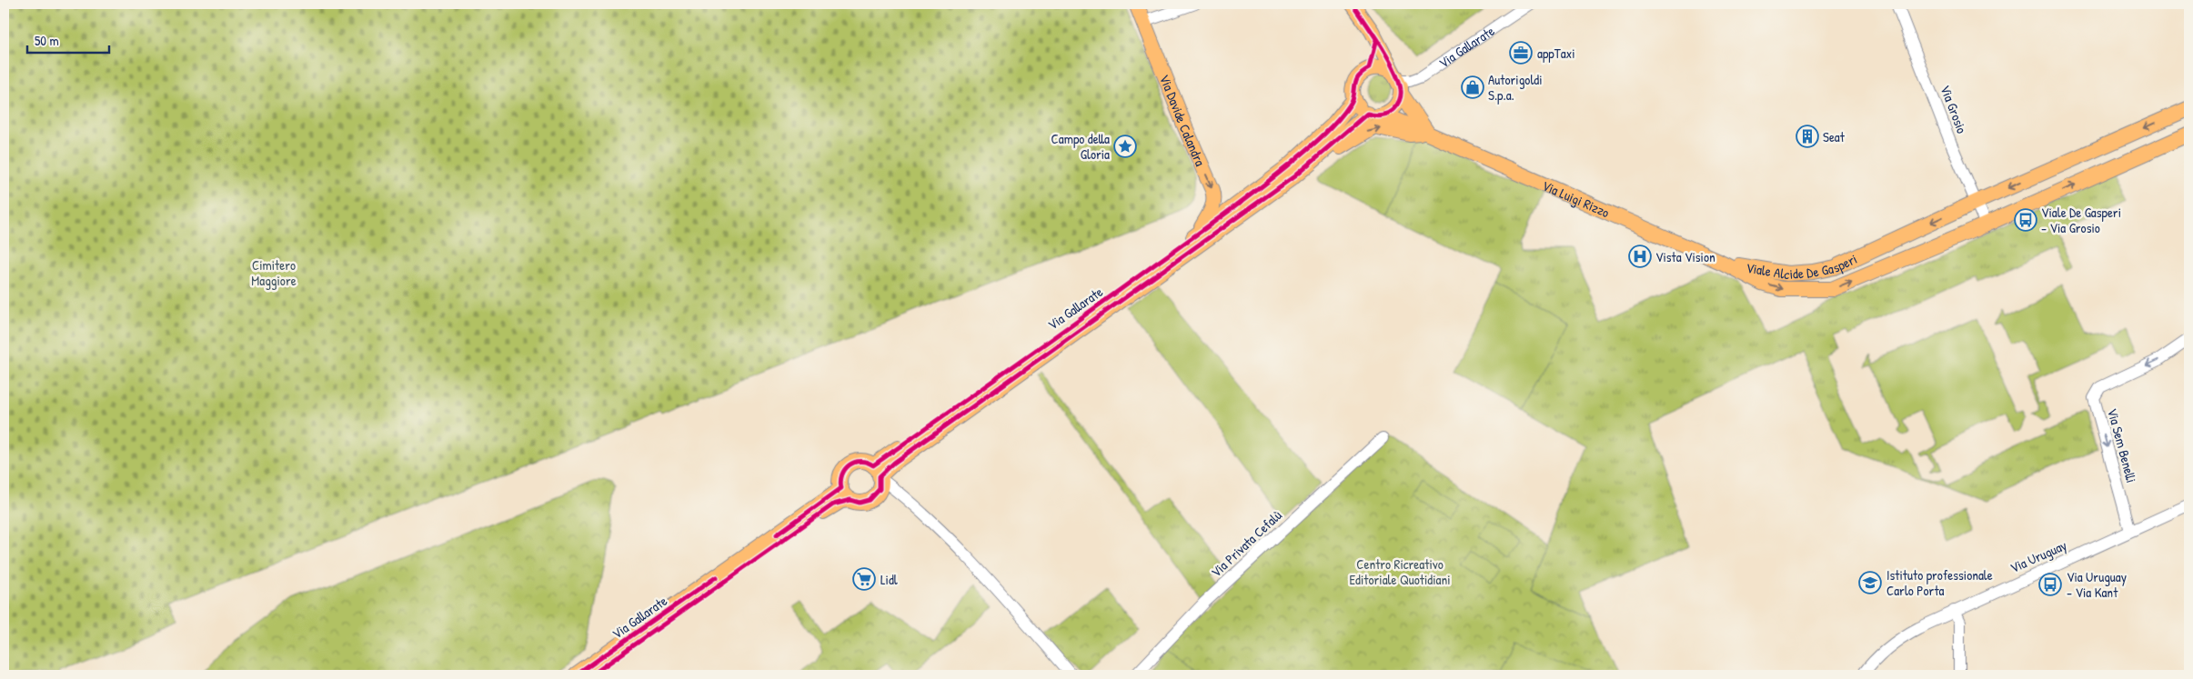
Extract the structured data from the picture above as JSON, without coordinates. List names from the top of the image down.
{
  "streets": {
    "main road": [
      "Via Gallarate",
      "Via Davide Calandra",
      "Via Luigi Rizzo",
      "Viale Alcide De Gasperi"
    ],
    "street": [
      "Via Grosio",
      "Via Sem Benelli",
      "Via Privata Cefalù",
      "Via Uruguay"
    ]
  },
  "crossings": [
    ["Via Gallarate", "Via Davide Calandra"],
    ["Via Gallarate", "Via Luigi Rizzo"],
    ["Via Grosio", "Viale Alcide De Gasperi"],
    ["Via Luigi Rizzo", "Viale Alcide De Gasperi"],
    ["Via Sem Benelli", "Via Uruguay"]
  ],
  "one_way": ["Via Davide Calandra"],
  "parks": ["Cimitero Maggiore", "Centro Ricreativo Editoriale Quotidiani"],
  "places": {
    "office": ["appTaxi"],
    "shop": ["Autorigoldi S.p.a."],
    "building": ["Seat"],
    "place": ["Campo della Gloria"],
    "bus stop": ["Viale De Gasperi - Via Grosio", "Via Uruguay - Via Kant"],
    "hospital": ["Vista Vision"],
    "supermarket": ["Lidl"],
    "school or university": ["Istituto professionale Carlo Porta"]
  },
  "scale_bar": "50 m"
}
